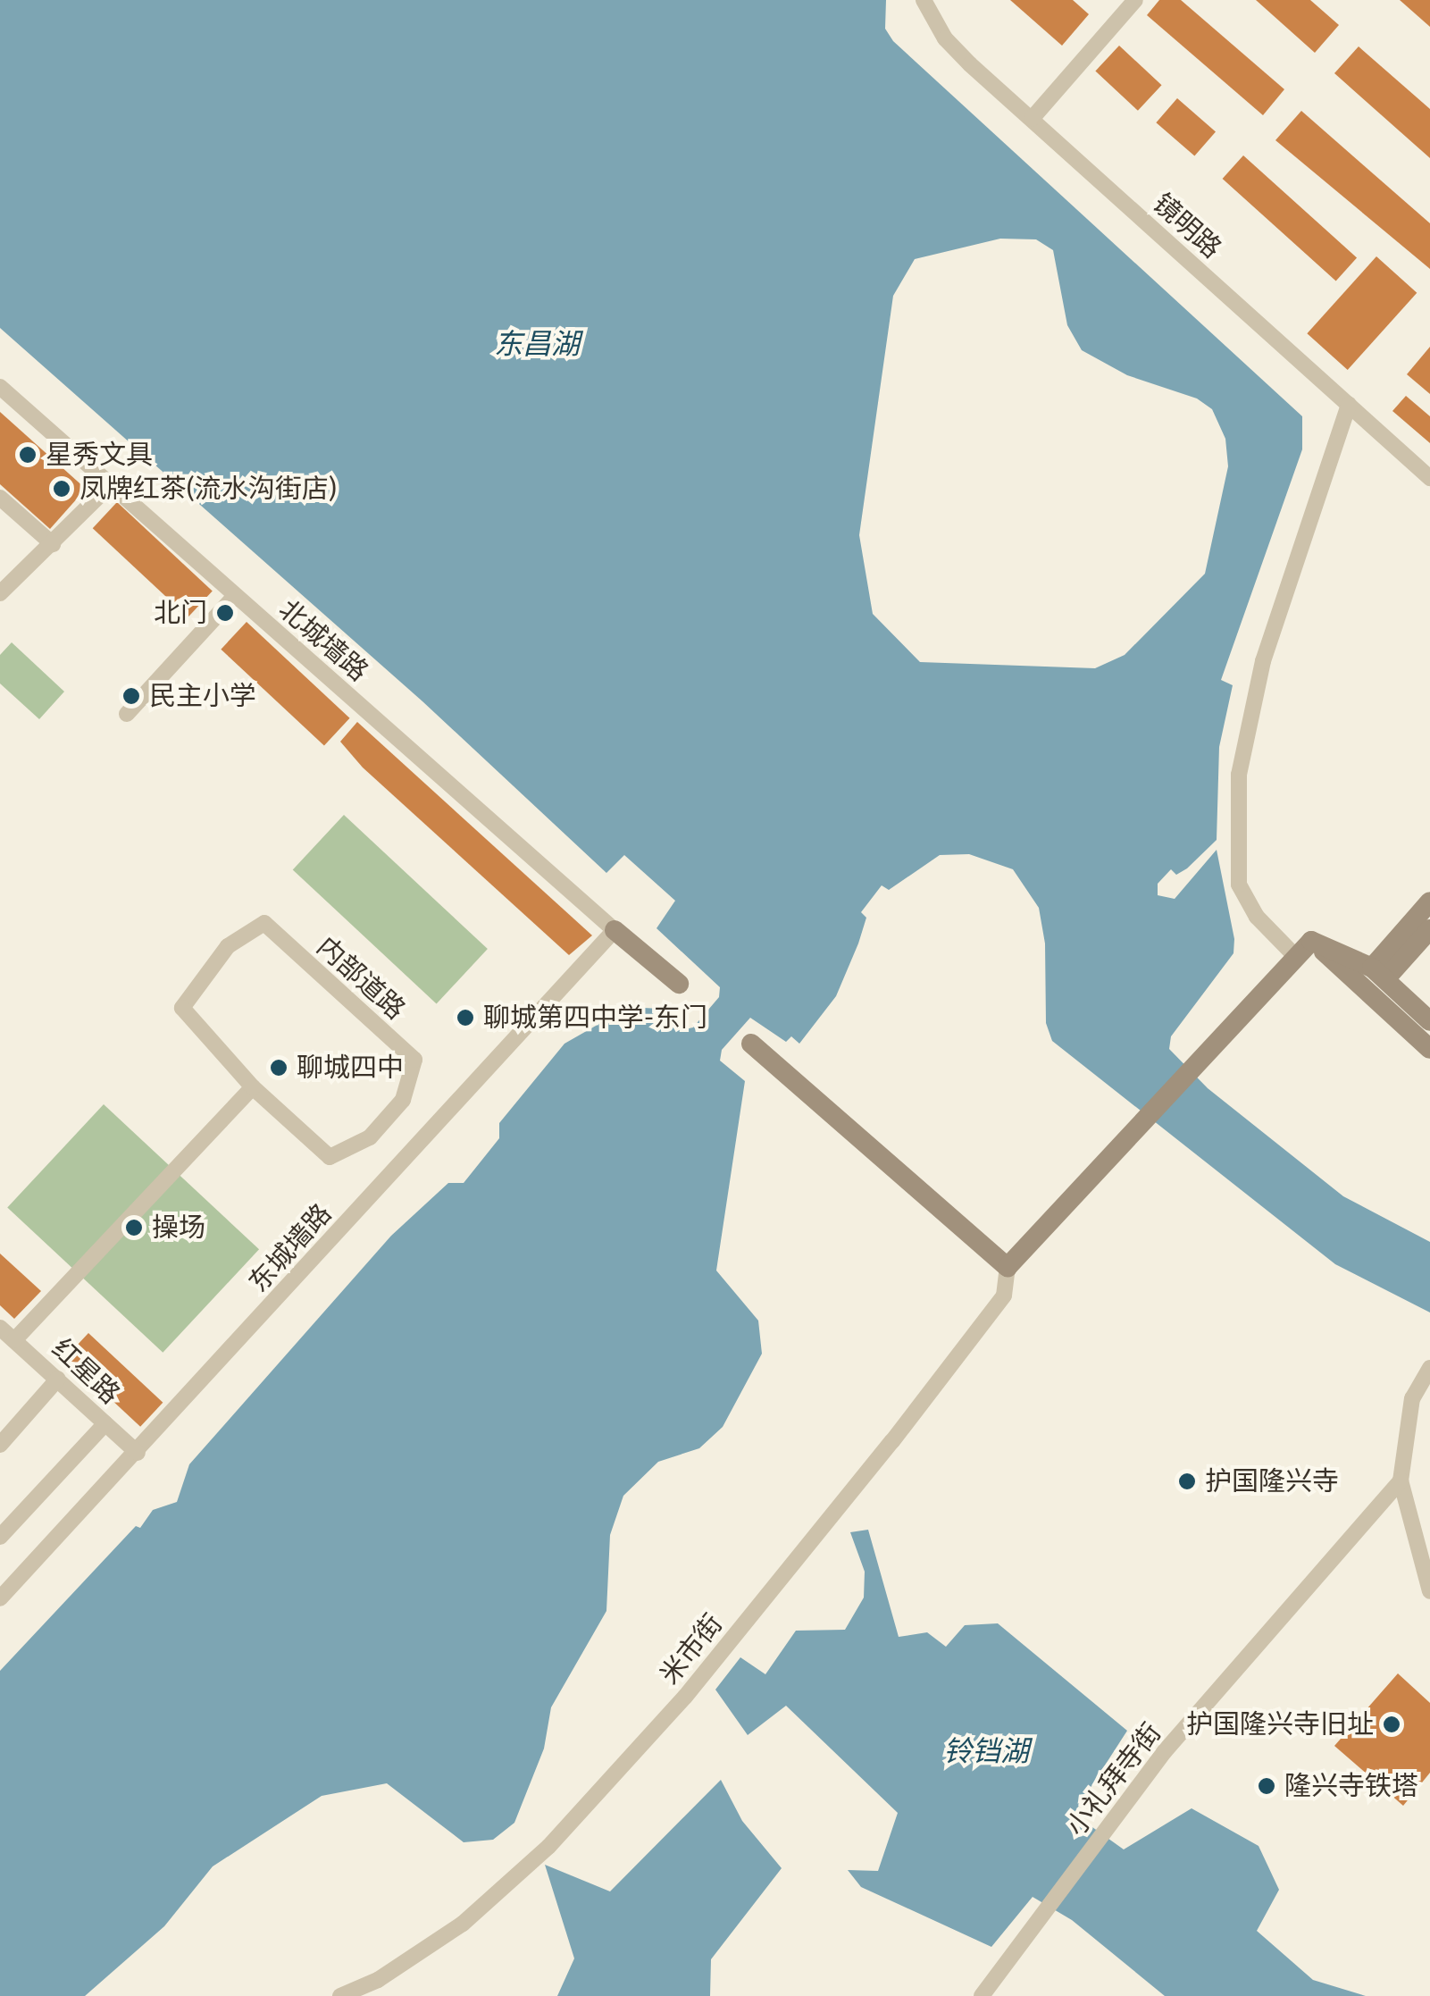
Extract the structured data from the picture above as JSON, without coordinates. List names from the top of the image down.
{
  "streets": {
    "street": [
      "镜明路",
      "北城墙路",
      "内部道路",
      "东城墙路",
      "红星路",
      "米市街",
      "小礼拜寺街"
    ]
  },
  "crossings": [
    ["北城墙路", "东城墙路"],
    ["东城墙路", "红星路"]
  ],
  "water": ["东昌湖", "铃铛湖"],
  "places": [
    "星秀文具",
    "凤牌红茶(流水沟街店)",
    "北门",
    "民主小学",
    "聊城第四中学-东门",
    "聊城四中",
    "操场",
    "护国隆兴寺",
    "护国隆兴寺旧址",
    "隆兴寺铁塔"
  ]
}
